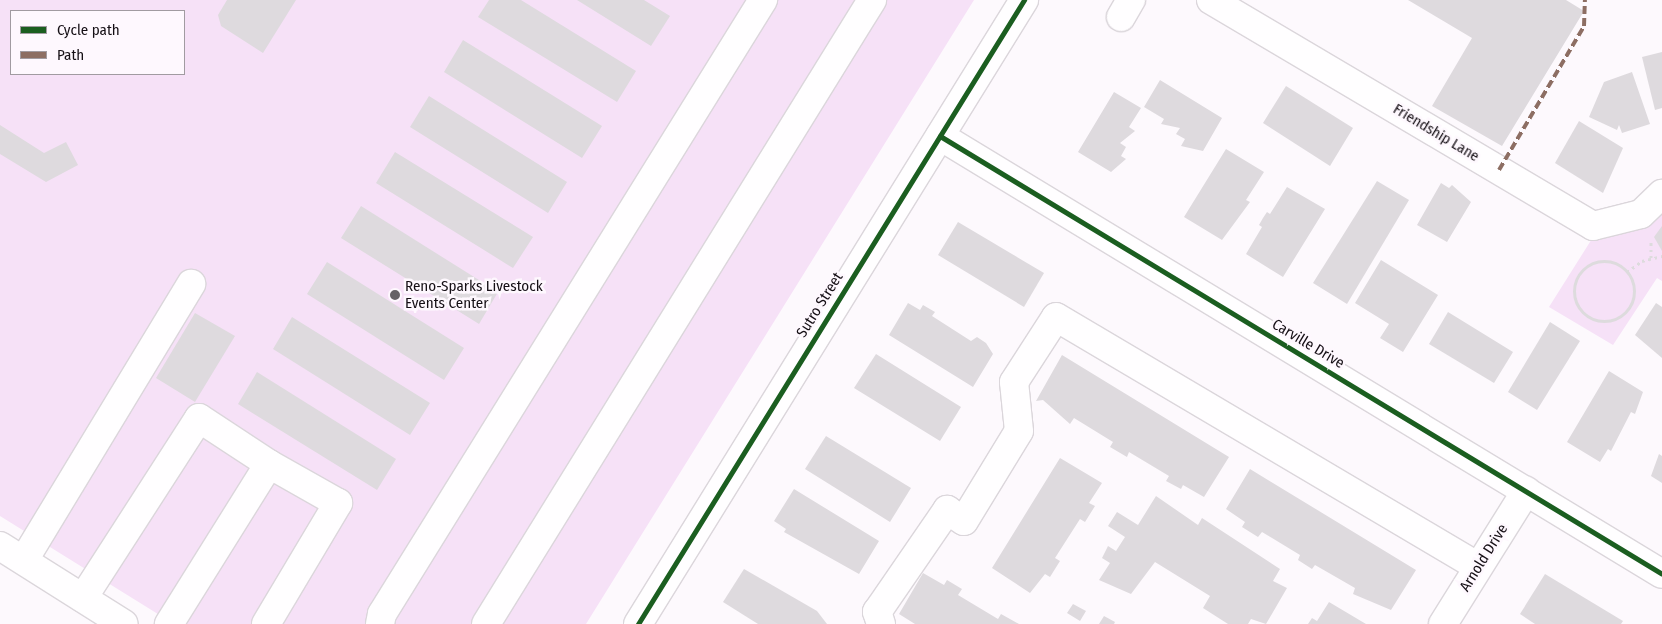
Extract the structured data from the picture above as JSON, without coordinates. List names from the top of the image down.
{
  "streets": {
    "street": [
      "Friendship Lane",
      "Sutro Street",
      "Carville Drive",
      "Arnold Drive"
    ]
  },
  "crossings": [
    ["Sutro Street", "Carville Drive"],
    ["Carville Drive", "Arnold Drive"]
  ],
  "places": ["Reno-Sparks Livestock Events Center"],
  "legend": ["Cycle path", "Path"]
}
